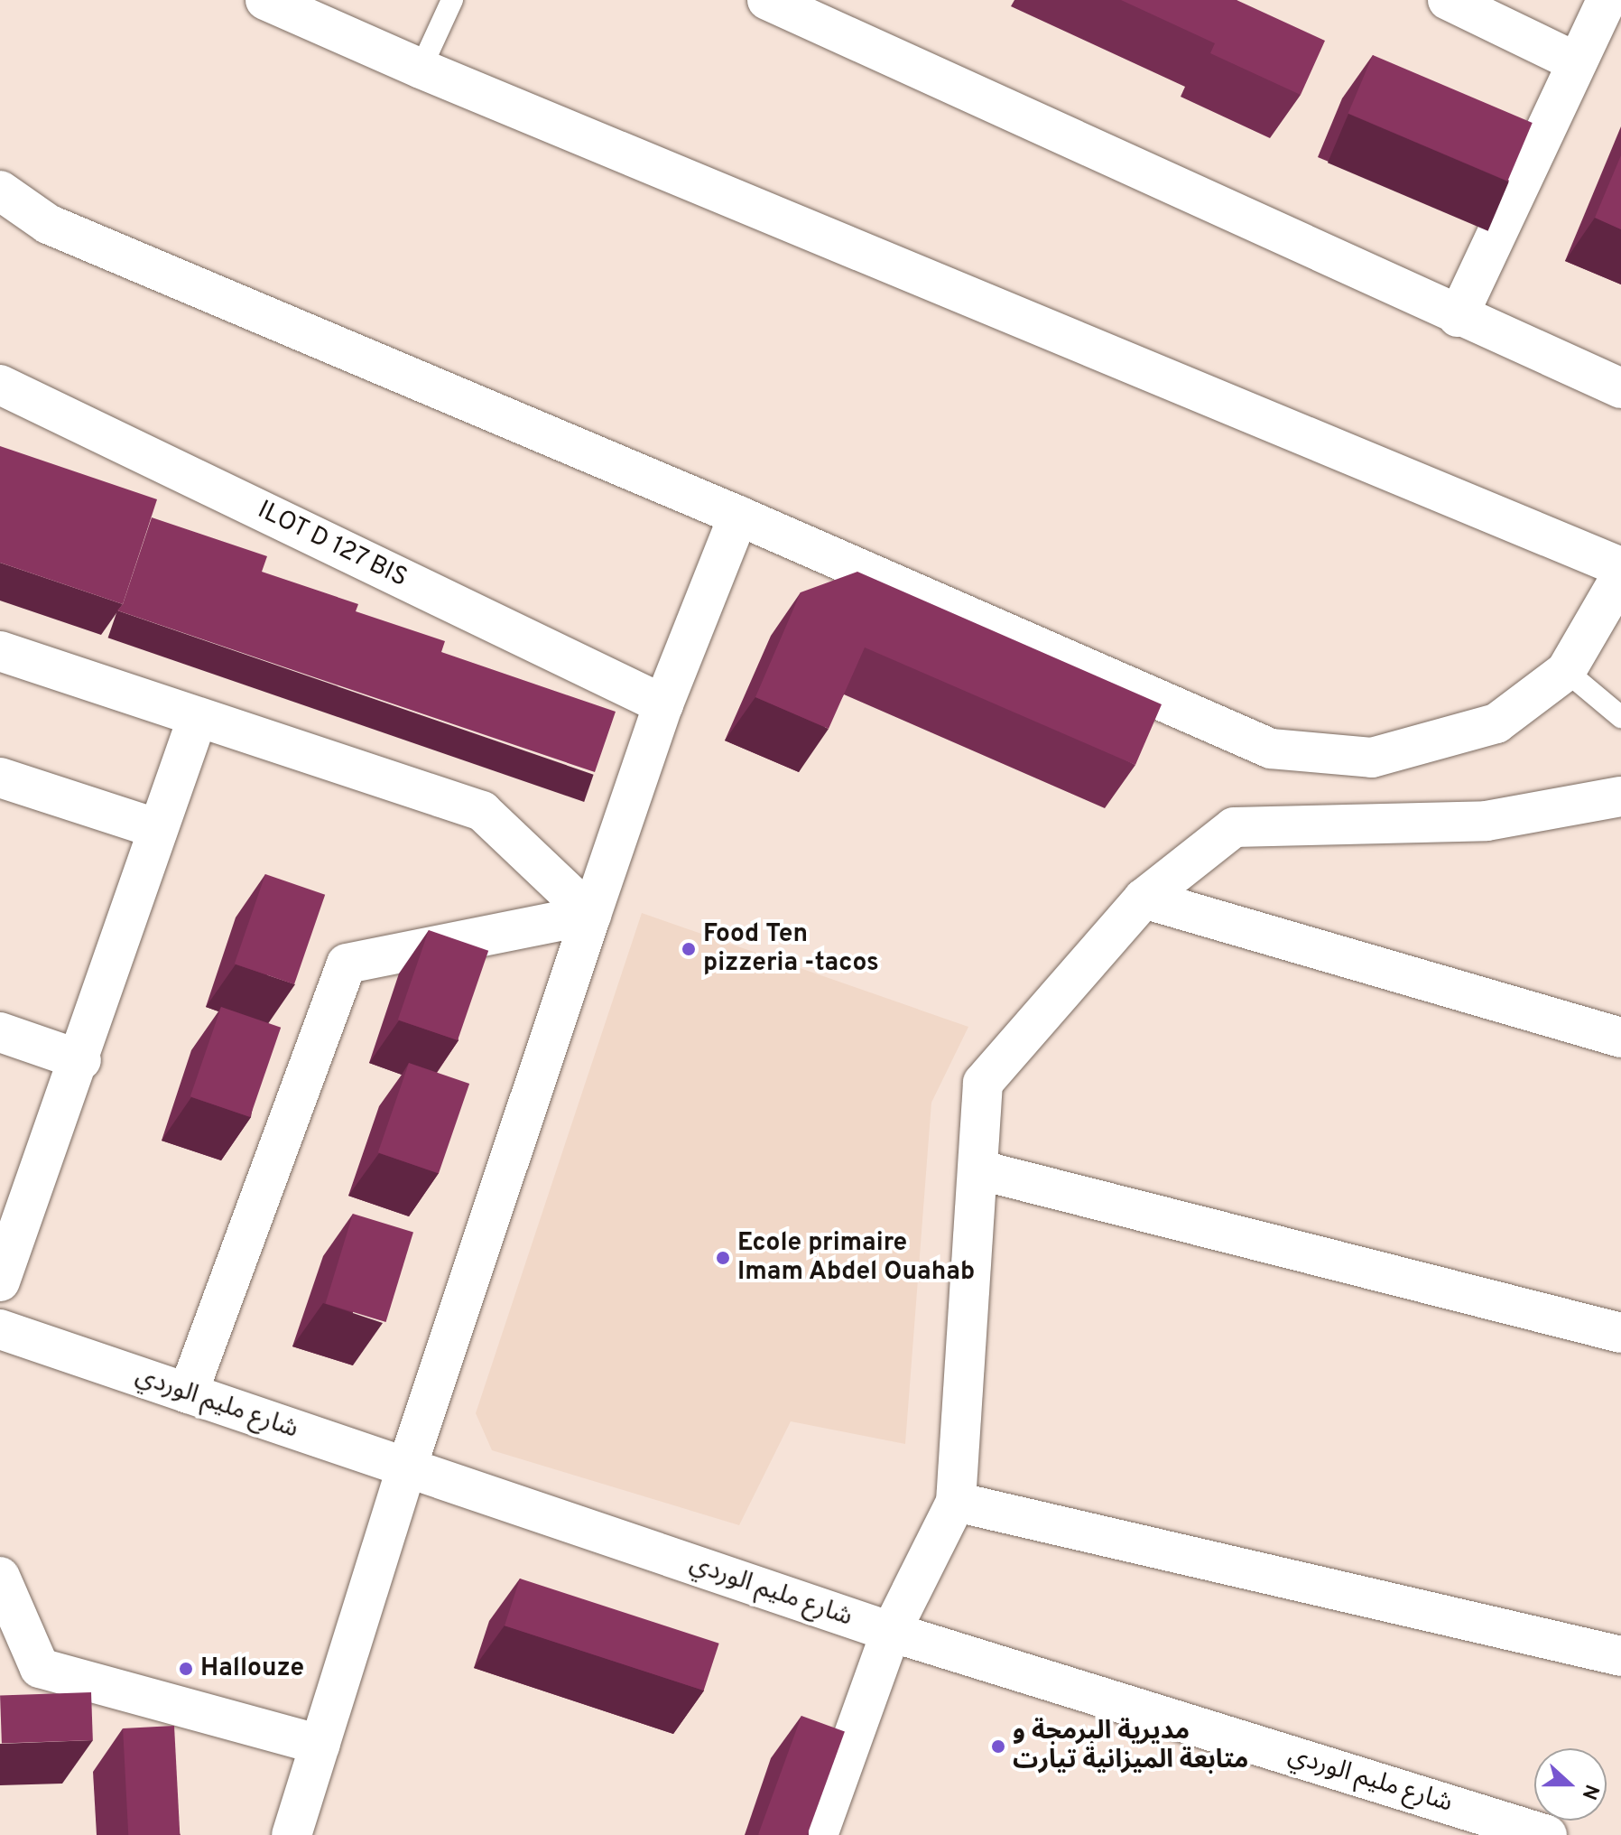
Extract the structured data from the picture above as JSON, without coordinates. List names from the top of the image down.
{
  "streets": {
    "street": ["ILOT D 127 BIS", "شارع مليم الوردي"]
  },
  "places": [
    "Food Ten pizzeria -tacos",
    "Ecole primaire Imam Abdel Ouahab",
    "Hallouze",
    "مديرية البرمجة و متابعة الميزانية تيارت"
  ],
  "north": "right"
}
